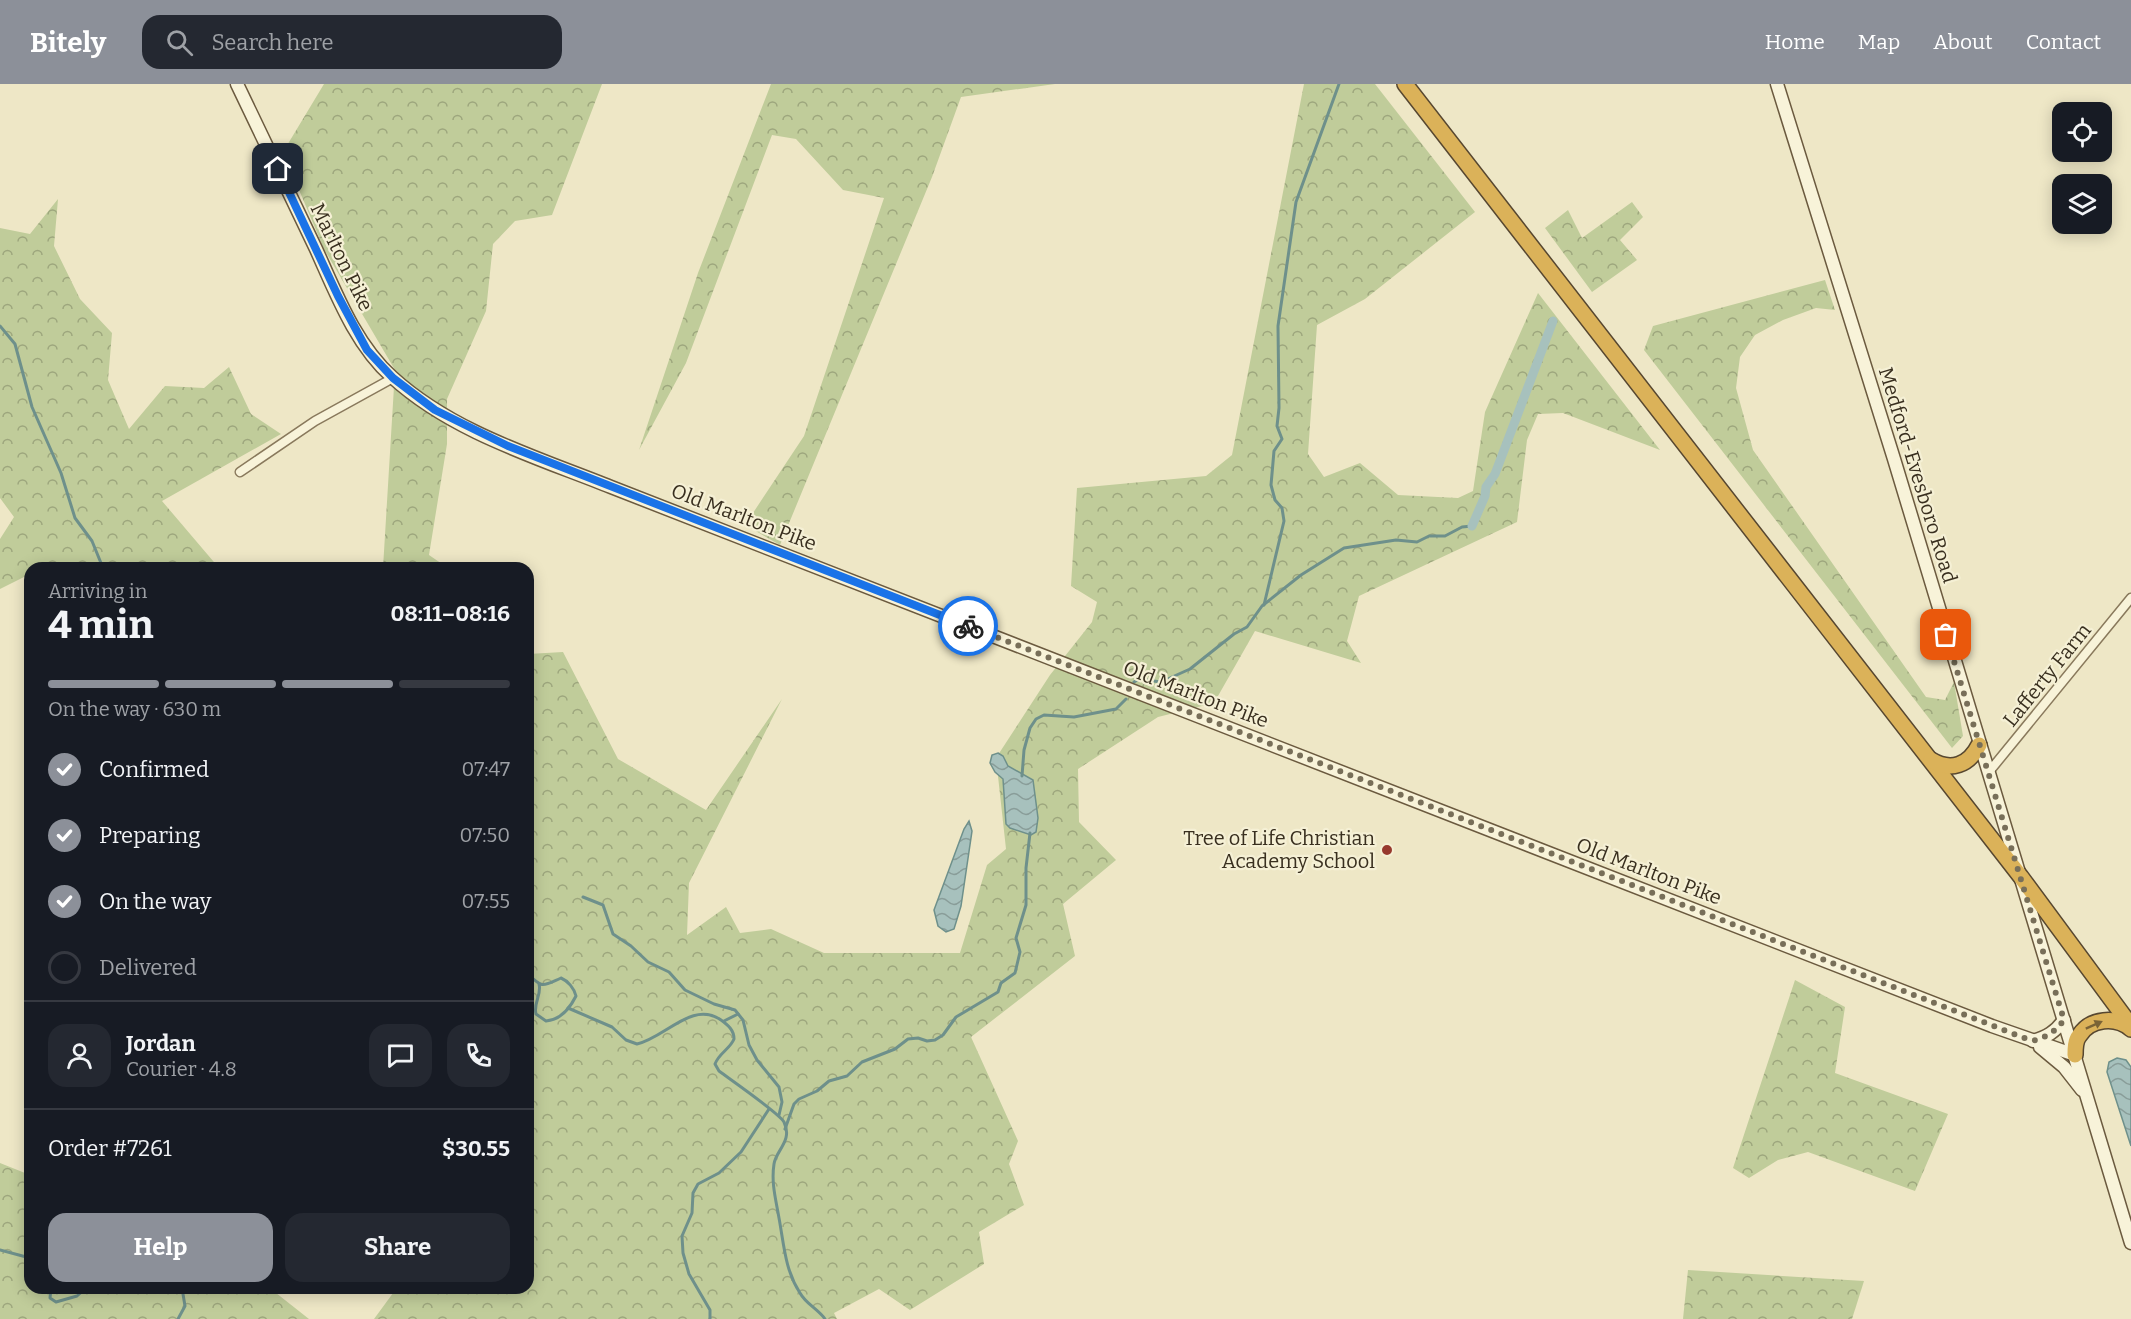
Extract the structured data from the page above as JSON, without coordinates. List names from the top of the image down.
{
  "streets": {
    "street": [
      "Marlton Pike",
      "Medford-Evesboro Road",
      "Old Marlton Pike",
      "Lafferty Farm"
    ]
  },
  "crossings": [
    ["Marlton Pike", "Old Marlton Pike"],
    ["Medford-Evesboro Road", "Lafferty Farm"]
  ],
  "places": ["Tree of Life Christian Academy School"],
  "page": {
    "header": "Bitely",
    "search": "Search here",
    "nav": [
      "Home",
      "Map",
      "About",
      "Contact"
    ],
    "heading": ["4 min", "Arriving in", "08:11–08:16"],
    "panel": [
      "Jordan",
      "Courier · 4.8",
      "Order #7261",
      "$30.55"
    ],
    "bar": "On the way · 630 m",
    "list": [
      ["Confirmed", "07:47"],
      ["Preparing", "07:50"],
      ["On the way", "07:55"],
      "Delivered"
    ],
    "buttons": ["Help", "Share"]
  }
}
